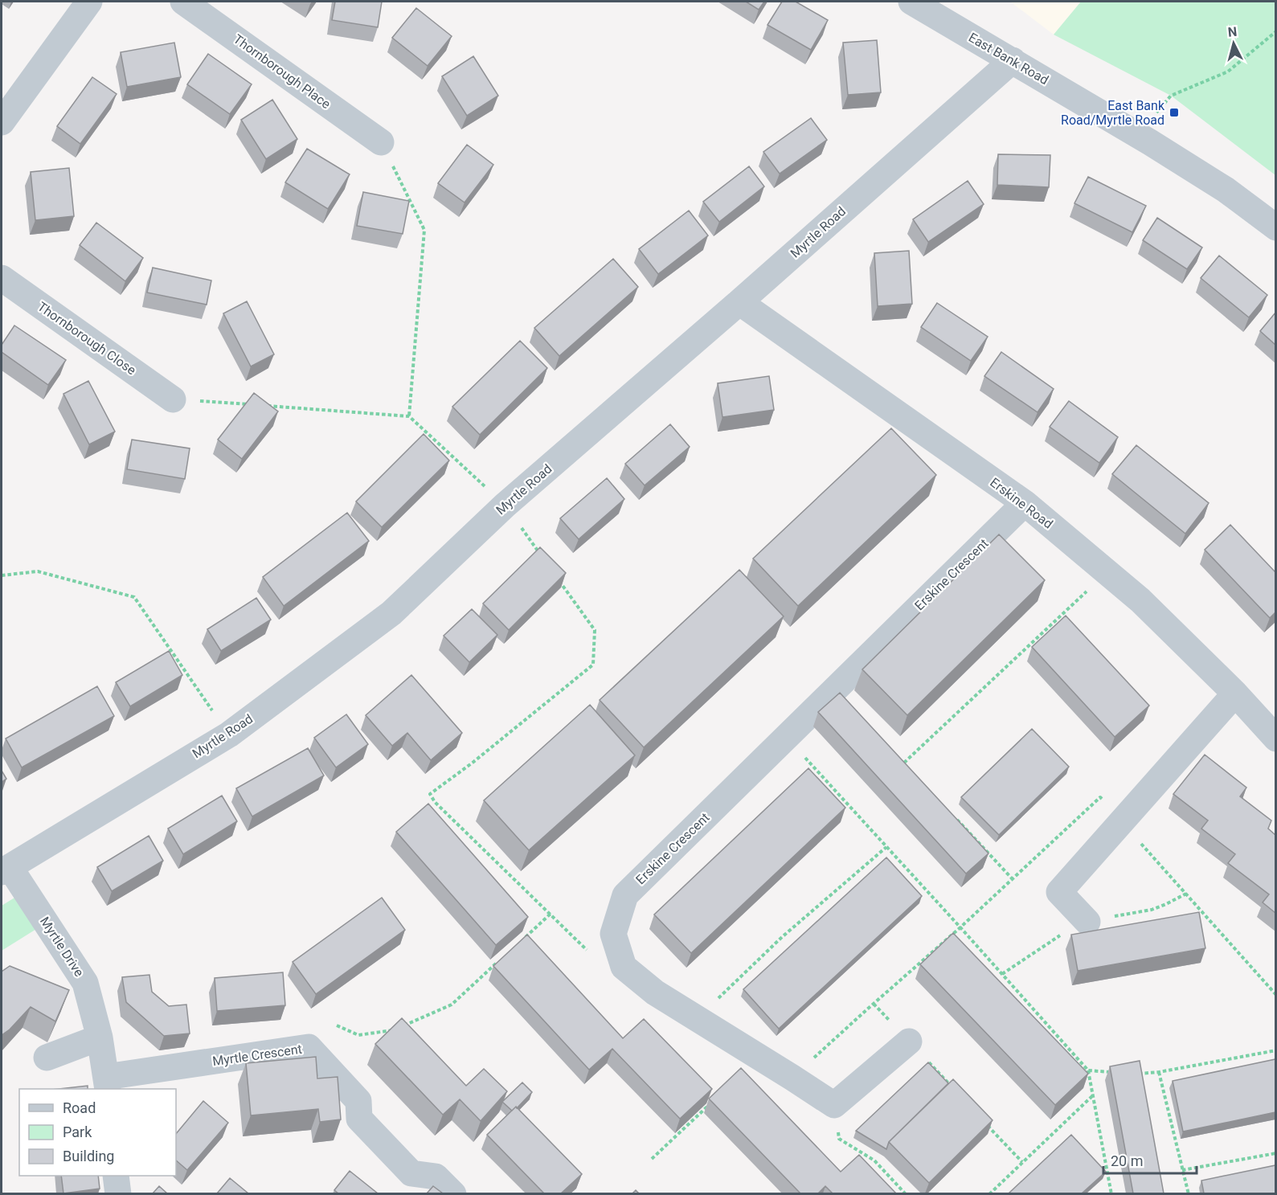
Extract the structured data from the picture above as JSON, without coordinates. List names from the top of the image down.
{
  "streets": {
    "street": [
      "East Bank Road",
      "Thornborough Place",
      "Myrtle Road",
      "Thornborough Close",
      "Erskine Road",
      "Erskine Crescent",
      "Myrtle Drive",
      "Myrtle Crescent"
    ]
  },
  "crossings": [
    ["East Bank Road", "Myrtle Road"],
    ["Myrtle Road", "Erskine Road"],
    ["Myrtle Road", "Myrtle Drive"],
    ["Erskine Road", "Erskine Crescent"],
    ["Myrtle Drive", "Myrtle Crescent"]
  ],
  "places": {
    "transit": ["East Bank Road/Myrtle Road"]
  },
  "legend": ["Road", "Park", "Building"],
  "scale_bar": "20 m",
  "north": "top"
}
